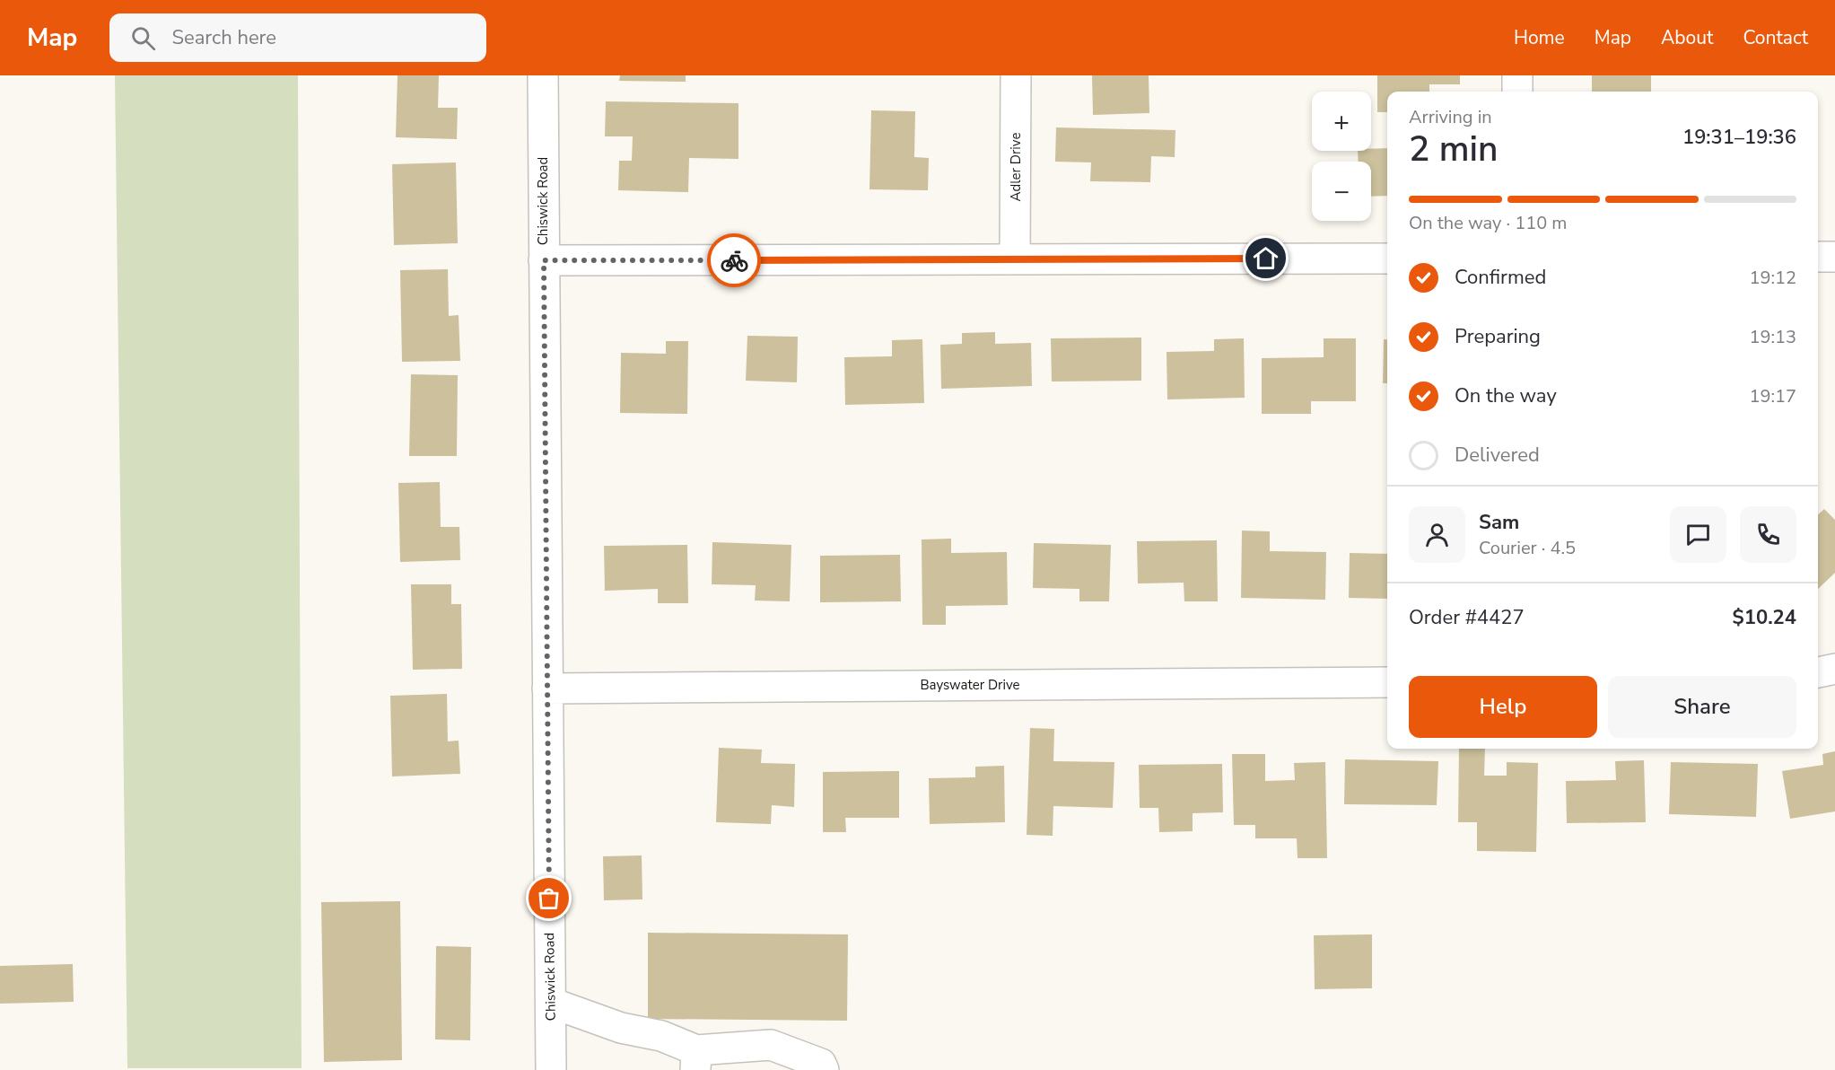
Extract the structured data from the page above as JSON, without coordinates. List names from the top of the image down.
{
  "streets": {
    "street": ["Adler Drive", "Chiswick Road", "Bayswater Drive"]
  },
  "crossings": [
    ["Chiswick Road", "Bayswater Drive"]
  ],
  "page": {
    "header": "Map",
    "search": "Search here",
    "nav": [
      "Home",
      "Map",
      "About",
      "Contact"
    ],
    "map_buttons": ["+", "−"],
    "heading": ["2 min", "Arriving in", "19:31–19:36"],
    "panel": [
      "Sam",
      "Courier · 4.5",
      "Order #4427",
      "$10.24"
    ],
    "bar": "On the way · 110 m",
    "list": [
      ["Confirmed", "19:12"],
      ["Preparing", "19:13"],
      ["On the way", "19:17"],
      "Delivered"
    ],
    "buttons": ["Help", "Share"]
  }
}
